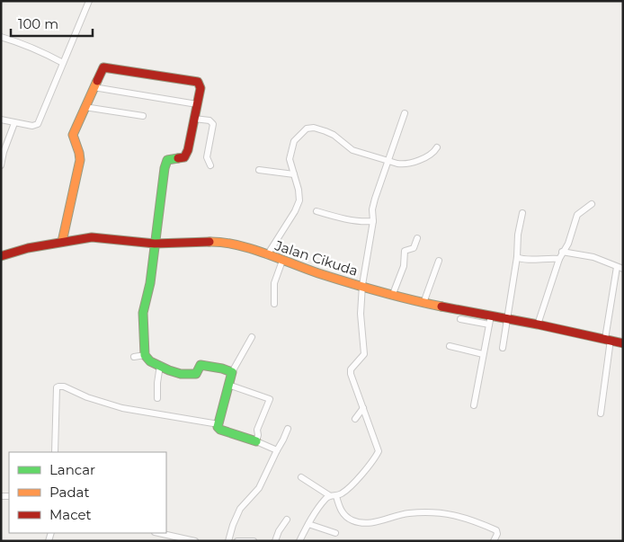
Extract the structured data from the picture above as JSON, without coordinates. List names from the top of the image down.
{
  "streets": {
    "street": ["Jalan Cikuda"]
  },
  "legend": ["Lancar", "Padat", "Macet"],
  "scale_bar": "100 m"
}
